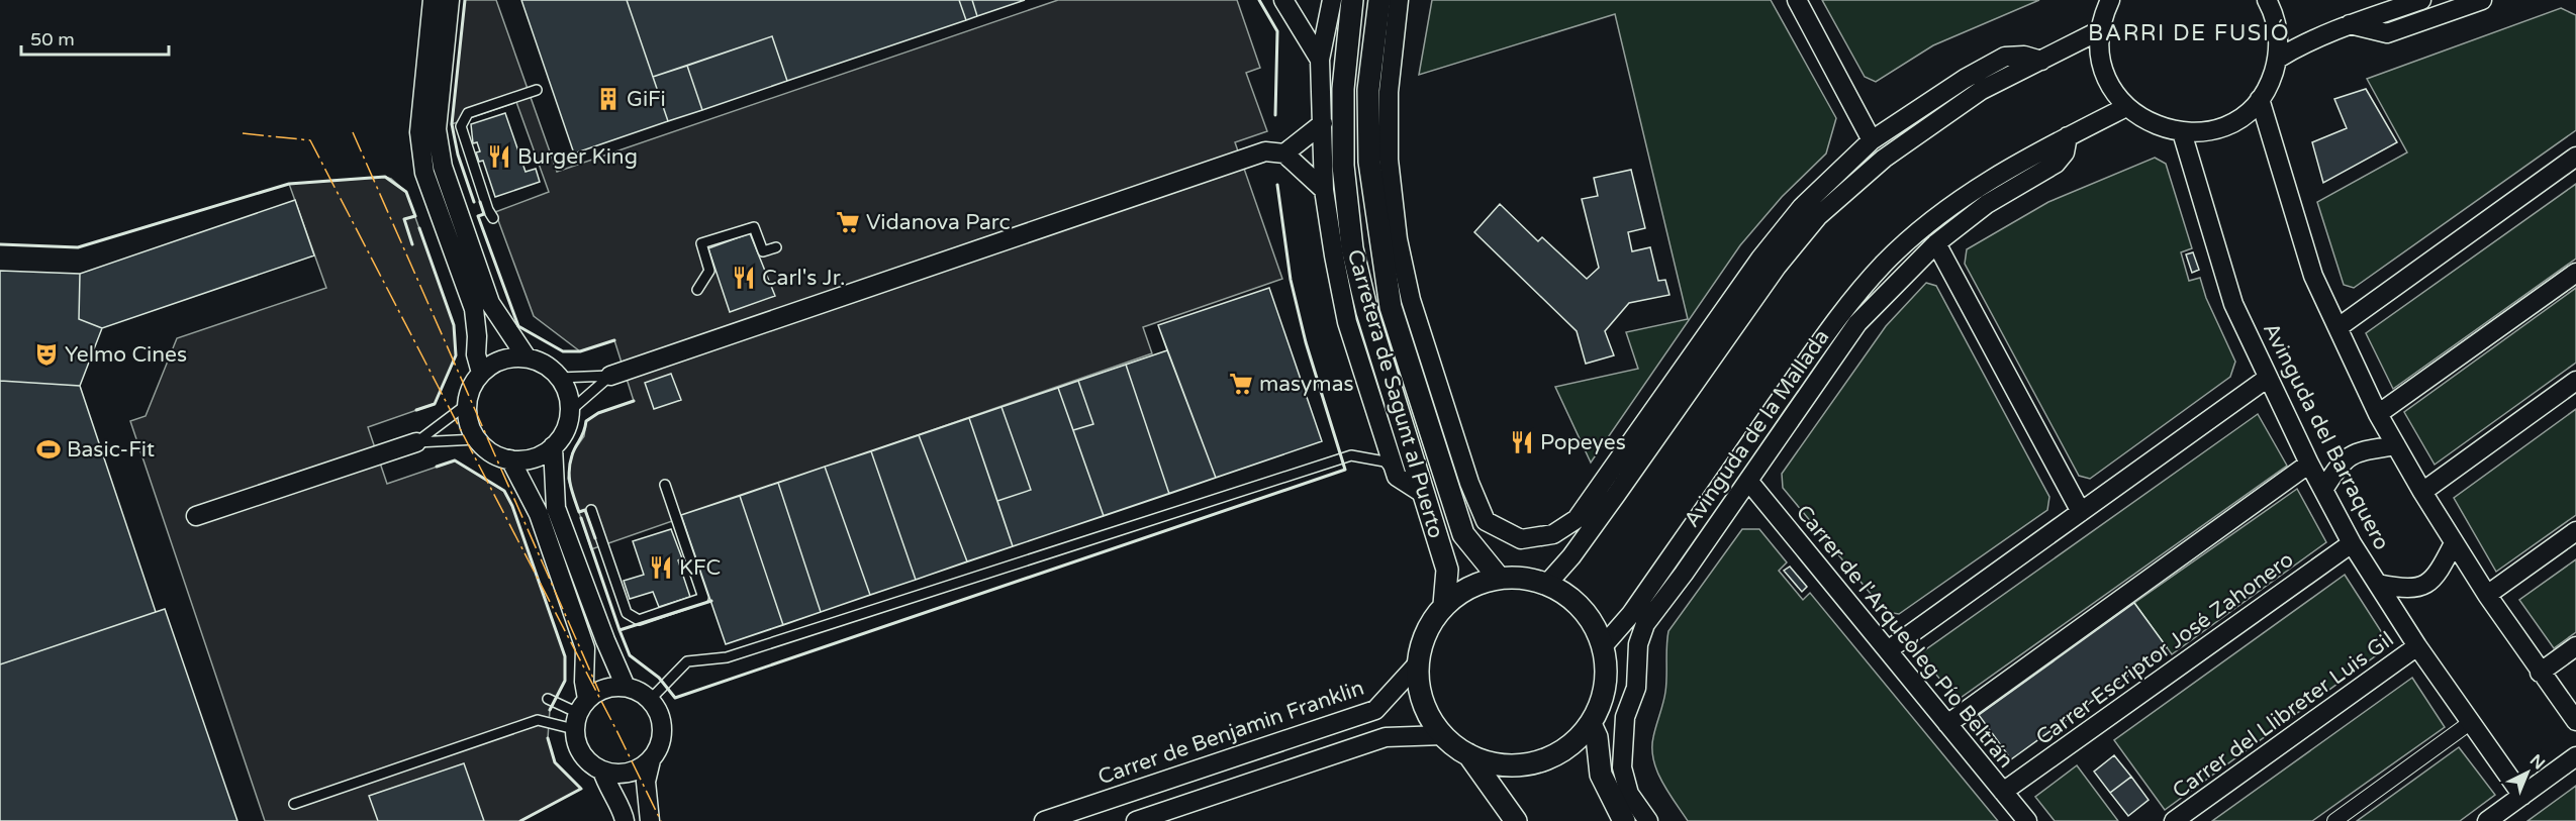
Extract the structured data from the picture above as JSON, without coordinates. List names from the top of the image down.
{
  "streets": {
    "street": [
      "Carretera de Sagunt al Puerto",
      "Avinguda de la Mallada",
      "Avinguda del Barraquero",
      "Carrer de l'Arqueòleg Pío Beltrán",
      "Carrer Escriptor José Zahonero",
      "Carrer del Llibreter Luis Gil",
      "Carrer de Benjamin Franklin"
    ]
  },
  "crossings": [
    ["Carretera de Sagunt al Puerto", "Avinguda de la Mallada"],
    ["Carretera de Sagunt al Puerto", "Carrer de Benjamin Franklin"],
    ["Avinguda de la Mallada", "Carrer de l'Arqueòleg Pío Beltrán"],
    ["Avinguda de la Mallada", "Carrer de Benjamin Franklin"],
    ["Avinguda del Barraquero", "Carrer Escriptor José Zahonero"],
    ["Avinguda del Barraquero", "Carrer del Llibreter Luis Gil"],
    ["Carrer de l'Arqueòleg Pío Beltrán", "Carrer Escriptor José Zahonero"]
  ],
  "districts": ["BARRI DE FUSIÓ"],
  "places": {
    "building": ["GiFi"],
    "restaurant": [
      "Burger King",
      "Carl's Jr.",
      "Popeyes",
      "KFC"
    ],
    "supermarket": ["Vidanova Parc", "masymas"],
    "theatre": ["Yelmo Cines"],
    "sports": ["Basic-Fit"]
  },
  "scale_bar": "50 m",
  "north": "top right"
}
